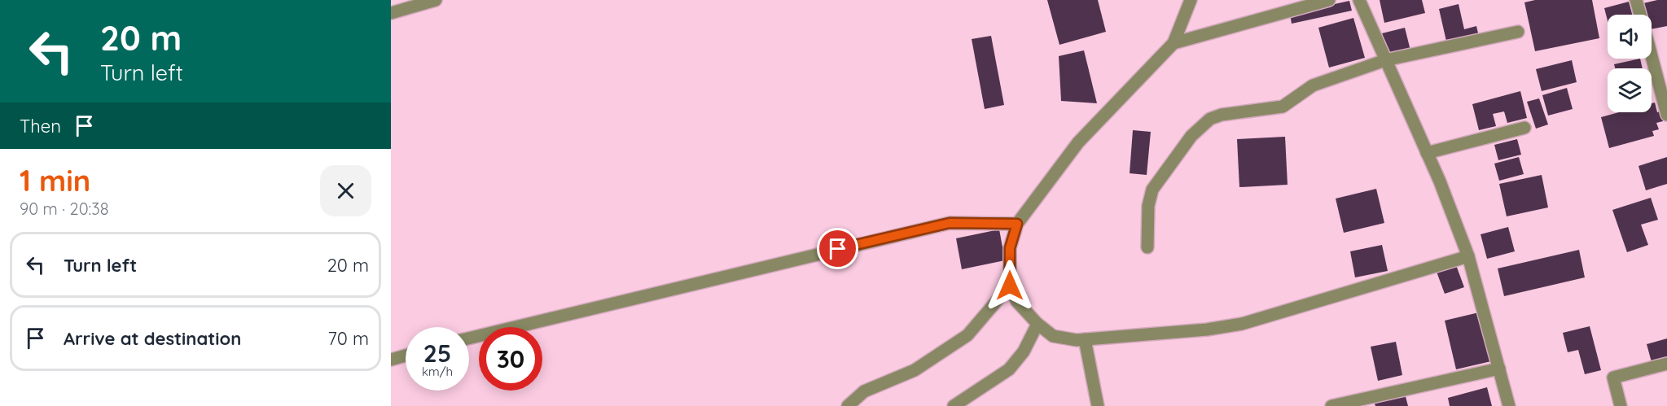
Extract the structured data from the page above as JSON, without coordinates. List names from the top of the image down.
{
  "page": {
    "turn": ["20 m", "Turn left"],
    "then": "Then",
    "heading": ["1 min", "90 m · 20:38"],
    "list": [
      {
        "name": "Turn left",
        "value": "20 m"
      },
      {
        "name": "Arrive at destination",
        "value": "70 m"
      }
    ],
    "speed": "25 km/h",
    "limit": "30"
  }
}
